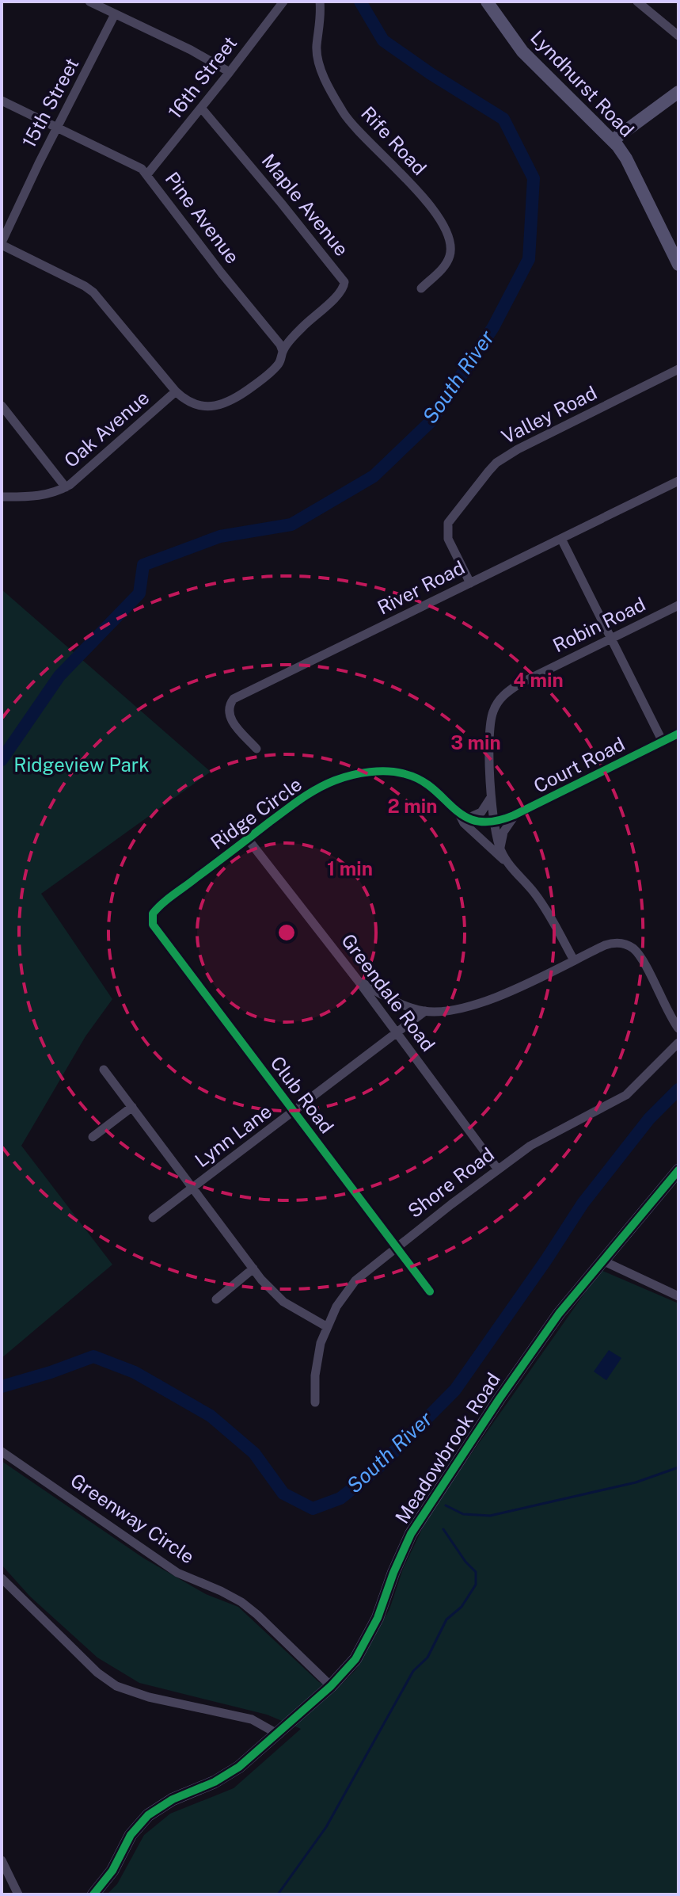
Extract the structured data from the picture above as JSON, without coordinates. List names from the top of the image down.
{
  "streets": {
    "street": [
      "16th Street",
      "Lyndhurst Road",
      "15th Street",
      "Rife Road",
      "Maple Avenue",
      "Pine Avenue",
      "Valley Road",
      "Oak Avenue",
      "River Road",
      "Robin Road",
      "Court Road",
      "Ridge Circle",
      "Greendale Road",
      "Club Road",
      "Lynn Lane",
      "Shore Road",
      "Meadowbrook Road",
      "Greenway Circle"
    ]
  },
  "crossings": [
    ["16th Street", "Maple Avenue"],
    ["16th Street", "Pine Avenue"],
    ["15th Street", "Pine Avenue"],
    ["Maple Avenue", "Pine Avenue"],
    ["Maple Avenue", "Oak Avenue"],
    ["Pine Avenue", "Oak Avenue"],
    ["Valley Road", "River Road"],
    ["Robin Road", "Court Road"],
    ["Robin Road", "Ridge Circle"],
    ["Court Road", "Ridge Circle"],
    ["Ridge Circle", "Greendale Road"],
    ["Ridge Circle", "Club Road"],
    ["Greendale Road", "Lynn Lane"],
    ["Greendale Road", "Shore Road"],
    ["Club Road", "Lynn Lane"],
    ["Club Road", "Shore Road"],
    ["Meadowbrook Road", "Greenway Circle"]
  ],
  "water": ["South River"],
  "parks": ["Ridgeview Park"],
  "rings": [
    "4 min",
    "3 min",
    "2 min",
    "1 min"
  ]
}
